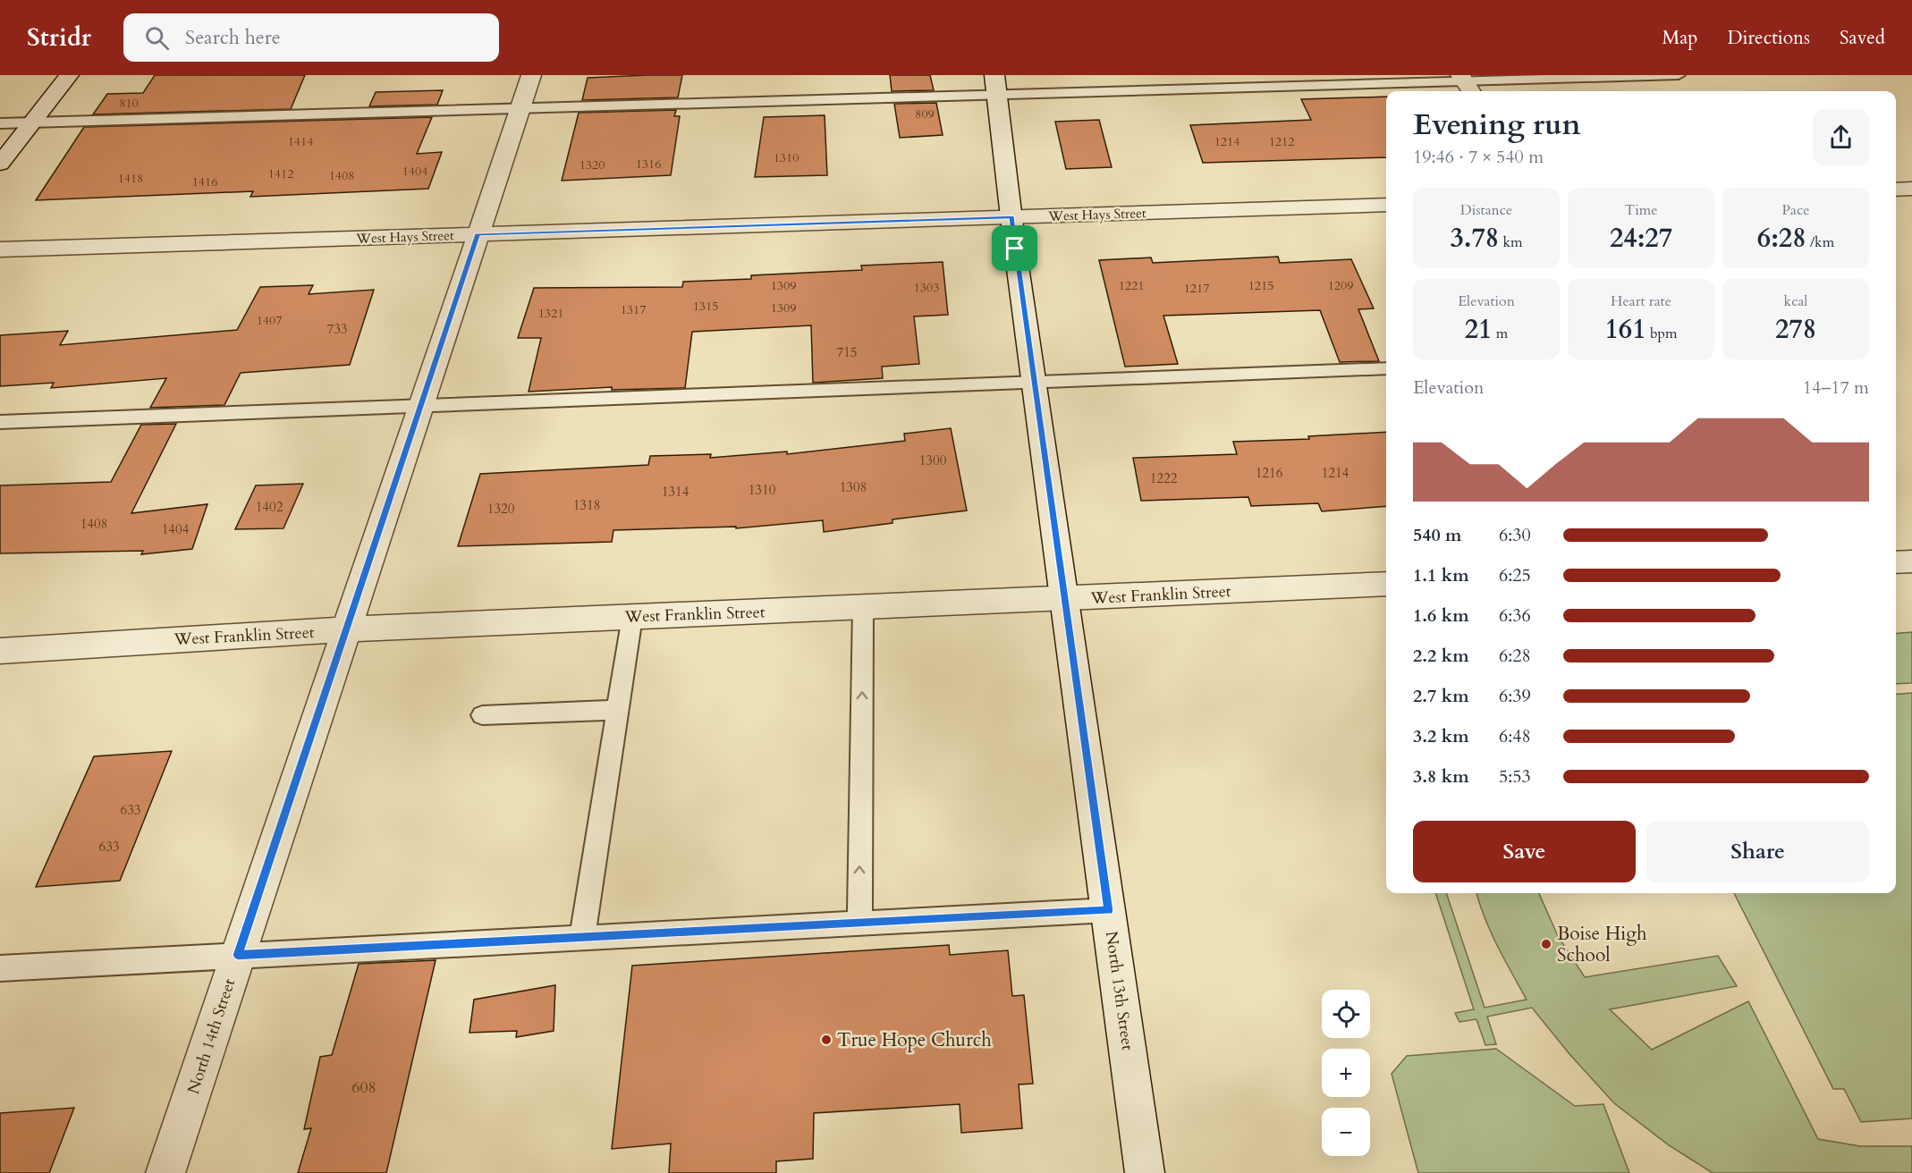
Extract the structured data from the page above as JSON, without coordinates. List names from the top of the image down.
{
  "streets": {
    "street": [
      "West Hays Street",
      "West Franklin Street",
      "North 13th Street",
      "North 14th Street"
    ]
  },
  "crossings": [
    ["West Hays Street", "North 13th Street"],
    ["West Hays Street", "North 14th Street"],
    ["West Franklin Street", "North 13th Street"],
    ["West Franklin Street", "North 14th Street"]
  ],
  "places": ["Boise High School", "True Hope Church"],
  "house_numbers": [
    "810",
    "809",
    "1414",
    "1214",
    "1212",
    "1310",
    "1316",
    "1320",
    "1404",
    "1412",
    "1408",
    "1418",
    "1416",
    "1309",
    "1221",
    "1215",
    "1209",
    "1303",
    "1217",
    "1315",
    "1309",
    "1317",
    "1321",
    "1407",
    "733",
    "715",
    "1300",
    "1216",
    "1214",
    "1222",
    "1308",
    "1310",
    "1314",
    "1318",
    "1402",
    "1320",
    "1408",
    "1404",
    "633",
    "633",
    "608"
  ],
  "page": {
    "header": "Stridr",
    "search": "Search here",
    "nav": ["Map", "Directions", "Saved"],
    "heading": ["Evening run", "19:46 · 7 × 540 m"],
    "stats": [
      ["Distance", "3.78 km"],
      ["Time", "24:27"],
      ["Pace", "6:28 /km"],
      ["Elevation", "21 m"],
      ["Heart rate", "161 bpm"],
      ["kcal", "278"]
    ],
    "chart": ["Elevation", "14–17 m"],
    "list": [
      {
        "name": "540 m",
        "note": "6:30"
      },
      {
        "name": "1.1 km",
        "note": "6:25"
      },
      {
        "name": "1.6 km",
        "note": "6:36"
      },
      {
        "name": "2.2 km",
        "note": "6:28"
      },
      {
        "name": "2.7 km",
        "note": "6:39"
      },
      {
        "name": "3.2 km",
        "note": "6:48"
      },
      {
        "name": "3.8 km",
        "note": "5:53"
      }
    ],
    "buttons": ["Save", "Share"],
    "map_buttons": ["+", "−"]
  }
}
